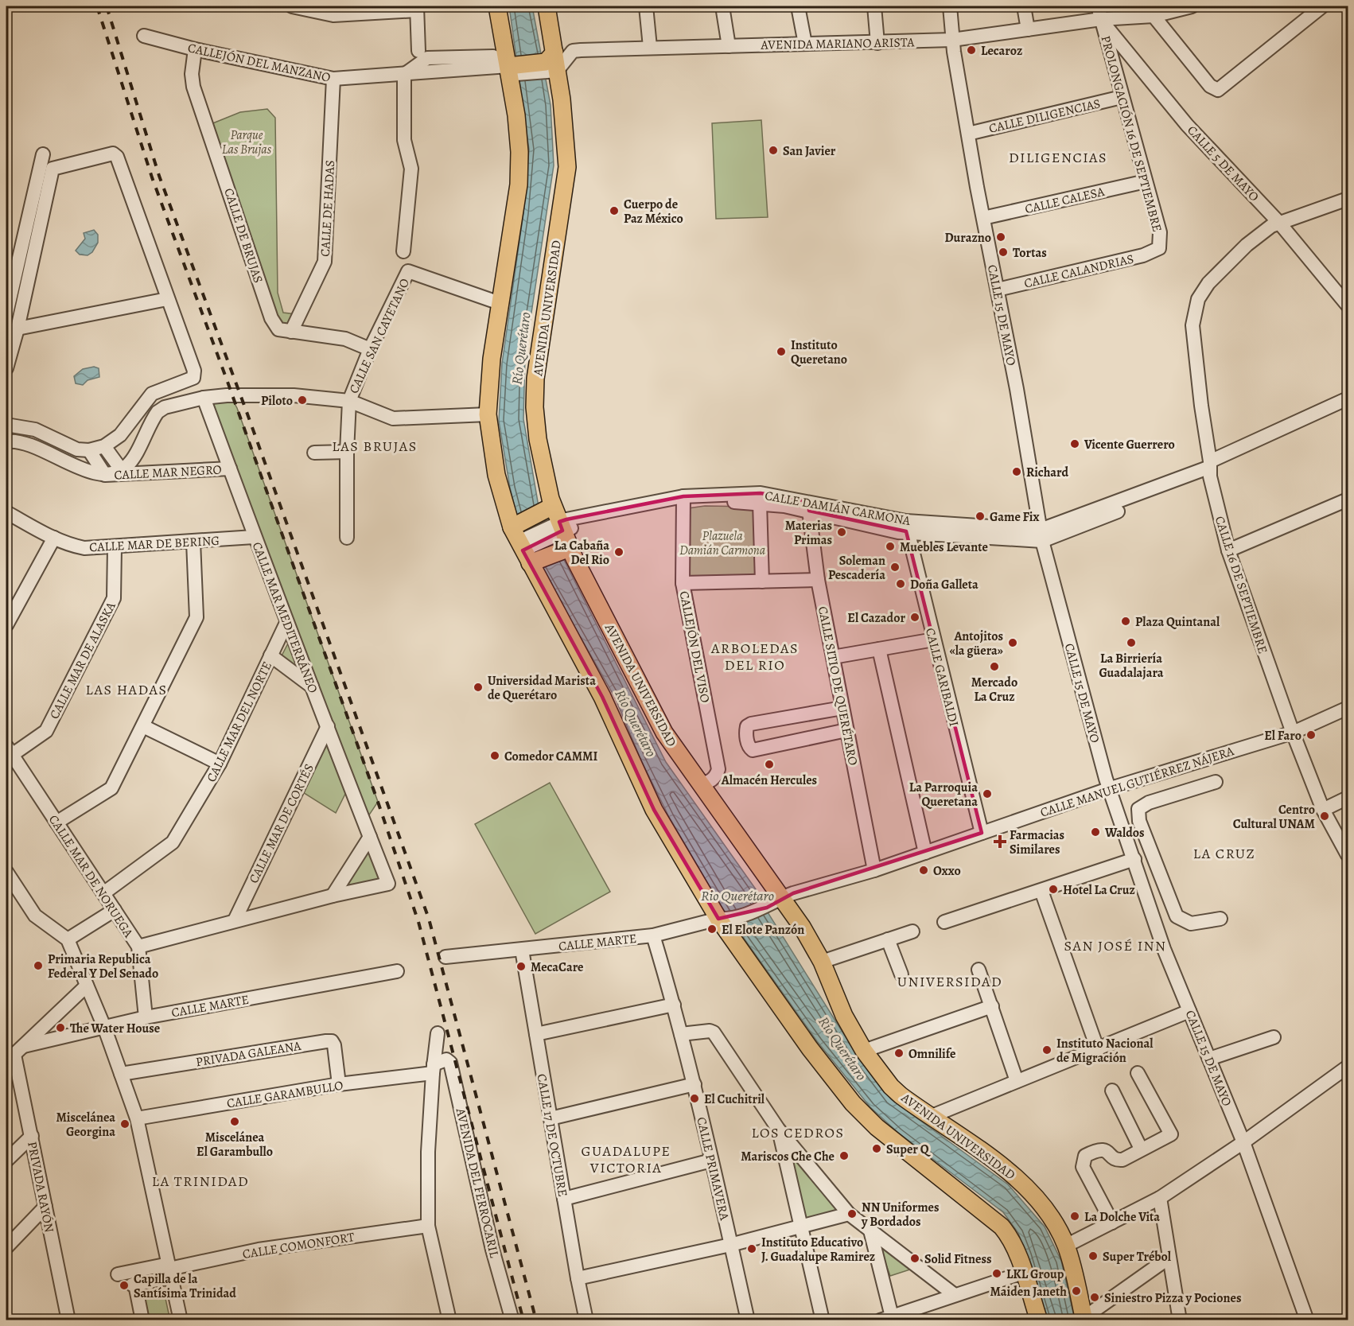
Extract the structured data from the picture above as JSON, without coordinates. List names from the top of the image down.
{
  "streets": {
    "main road": ["AVENIDA UNIVERSIDAD"],
    "street": [
      "AVENIDA MARIANO ARISTA",
      "CALLEJÓN DEL MANZANO",
      "CALLE DILIGENCIAS",
      "PROLONGACIÓN 16 DE SEPTIEMBRE",
      "CALLE 5 DE MAYO",
      "CALLE CALESA",
      "CALLE DE HADAS",
      "CALLE DE BRUJAS",
      "CALLE CALANDRIAS",
      "CALLE 15 DE MAYO",
      "CALLE SAN CAYETANO",
      "CALLE MAR NEGRO",
      "CALLE DAMIÁN CARMONA",
      "CALLE MAR DE BERING",
      "CALLE 16 DE SEPTIEMBRE",
      "CALLE MAR MEDITERRÁNEO",
      "CALLEJÓN DEL VISO",
      "CALLE MAR DE ALASKA",
      "CALLE GARIBALDI",
      "CALLE SITIO DE QUERÉTARO",
      "CALLE MAR DEL NORTE",
      "CALLE MANUEL GUTIÉRREZ NÁJERA",
      "CALLE MAR DE CORTÉS",
      "CALLE MAR DE NORUEGA",
      "CALLE MARTE",
      "PRIVADA GALEANA",
      "CALLE GARAMBULLO",
      "CALLE 17 DE OCTUBRE",
      "CALLE PRIMAVERA",
      "AVENIDA DEL FERROCARIL",
      "PRIVADA RAYÓN",
      "CALLE COMONFORT"
    ]
  },
  "crossings": [
    ["AVENIDA MARIANO ARISTA", "PROLONGACIÓN 16 DE SEPTIEMBRE"],
    ["AVENIDA MARIANO ARISTA", "CALLE 5 DE MAYO"],
    ["AVENIDA MARIANO ARISTA", "AVENIDA UNIVERSIDAD"],
    ["AVENIDA MARIANO ARISTA", "CALLE 15 DE MAYO"],
    ["CALLEJÓN DEL MANZANO", "CALLE DE HADAS"],
    ["CALLEJÓN DEL MANZANO", "CALLE DE BRUJAS"],
    ["CALLE DILIGENCIAS", "PROLONGACIÓN 16 DE SEPTIEMBRE"],
    ["CALLE DILIGENCIAS", "CALLE 15 DE MAYO"],
    ["PROLONGACIÓN 16 DE SEPTIEMBRE", "CALLE 5 DE MAYO"],
    ["PROLONGACIÓN 16 DE SEPTIEMBRE", "CALLE CALESA"],
    ["PROLONGACIÓN 16 DE SEPTIEMBRE", "CALLE CALANDRIAS"],
    ["CALLE 5 DE MAYO", "CALLE 16 DE SEPTIEMBRE"],
    ["CALLE CALESA", "CALLE 15 DE MAYO"],
    ["CALLE DE HADAS", "CALLE DE BRUJAS"],
    ["CALLE DE BRUJAS", "CALLE SAN CAYETANO"],
    ["CALLE CALANDRIAS", "CALLE 15 DE MAYO"],
    ["AVENIDA UNIVERSIDAD", "CALLE DAMIÁN CARMONA"],
    ["AVENIDA UNIVERSIDAD", "CALLEJÓN DEL VISO"],
    ["AVENIDA UNIVERSIDAD", "CALLE MANUEL GUTIÉRREZ NÁJERA"],
    ["CALLE 15 DE MAYO", "CALLE DAMIÁN CARMONA"],
    ["CALLE 15 DE MAYO", "CALLE MANUEL GUTIÉRREZ NÁJERA"],
    ["CALLE MAR NEGRO", "CALLE MAR MEDITERRÁNEO"],
    ["CALLE DAMIÁN CARMONA", "CALLE 16 DE SEPTIEMBRE"],
    ["CALLE DAMIÁN CARMONA", "CALLEJÓN DEL VISO"],
    ["CALLE DAMIÁN CARMONA", "CALLE GARIBALDI"],
    ["CALLE DAMIÁN CARMONA", "CALLE SITIO DE QUERÉTARO"],
    ["CALLE MAR DE BERING", "CALLE MAR MEDITERRÁNEO"],
    ["CALLE MAR DE BERING", "CALLE MAR DE ALASKA"],
    ["CALLE 16 DE SEPTIEMBRE", "CALLE MANUEL GUTIÉRREZ NÁJERA"],
    ["CALLE MAR MEDITERRÁNEO", "CALLE MAR DEL NORTE"],
    ["CALLE MAR MEDITERRÁNEO", "CALLE MAR DE CORTÉS"],
    ["CALLE MAR MEDITERRÁNEO", "CALLE MAR DE NORUEGA"],
    ["CALLE MAR DE ALASKA", "CALLE MAR DE NORUEGA"],
    ["CALLE GARIBALDI", "CALLE MANUEL GUTIÉRREZ NÁJERA"],
    ["CALLE SITIO DE QUERÉTARO", "CALLE MANUEL GUTIÉRREZ NÁJERA"],
    ["CALLE MAR DEL NORTE", "CALLE MAR DE NORUEGA"],
    ["CALLE MANUEL GUTIÉRREZ NÁJERA", "CALLE MARTE"],
    ["CALLE MAR DE NORUEGA", "CALLE MARTE"],
    ["CALLE MARTE", "CALLE 17 DE OCTUBRE"],
    ["CALLE MARTE", "CALLE PRIMAVERA"],
    ["CALLE MARTE", "PRIVADA RAYÓN"],
    ["PRIVADA GALEANA", "CALLE GARAMBULLO"],
    ["CALLE GARAMBULLO", "AVENIDA DEL FERROCARIL"]
  ],
  "districts": [
    "DILIGENCIAS",
    "LAS BRUJAS",
    "ARBOLEDAS DEL RIO",
    "LAS HADAS",
    "LA CRUZ",
    "SAN JOSÉ INN",
    "UNIVERSIDAD",
    "LOS CEDROS",
    "GUADALUPE VICTORIA",
    "LA TRINIDAD"
  ],
  "water": ["Río Querétaro", "Rio Querétaro"],
  "parks": ["Parque Las Brujas", "Plazuela Damián Carmona"],
  "places": {
    "other": [
      "Lecaroz",
      "San Javier",
      "Cuerpo de Paz México",
      "Durazno",
      "Tortas",
      "Instituto Queretano",
      "Piloto",
      "Vicente Guerrero",
      "Richard",
      "Game Fix",
      "Materias Primas",
      "Muebles Levante",
      "La Cabaña Del Rio",
      "Soleman Pescadería",
      "Doña Galleta",
      "El Cazador",
      "Plaza Quintanal",
      "Antojitos «la güera»",
      "La Birriería Guadalajara",
      "Mercado La Cruz",
      "Universidad Marista de Querétaro",
      "El Faro",
      "Comedor CAMMI",
      "Almacén Hercules",
      "La Parroquia Queretana",
      "Centro Cultural UNAM",
      "Waldos",
      "Oxxo",
      "Hotel La Cruz",
      "El Elote Panzón",
      "Primaria Republica Federal Y Del Senado",
      "MecaCare",
      "The Water House",
      "Instituto Nacional de Migración",
      "Omnilife",
      "El Cuchitril",
      "Miscelánea El Garambullo",
      "Miscelánea Georgina",
      "Super Q",
      "Mariscos Che Che",
      "NN Uniformes y Bordados",
      "La Dolche Vita",
      "Instituto Educativo J. Guadalupe Ramirez",
      "Super Trébol",
      "Solid Fitness",
      "LKL Group",
      "Capilla de la Santísima Trinidad",
      "Maiden Janeth",
      "Siniestro Pizza y Pociones"
    ],
    "health": ["Farmacias Similares"]
  }
}
